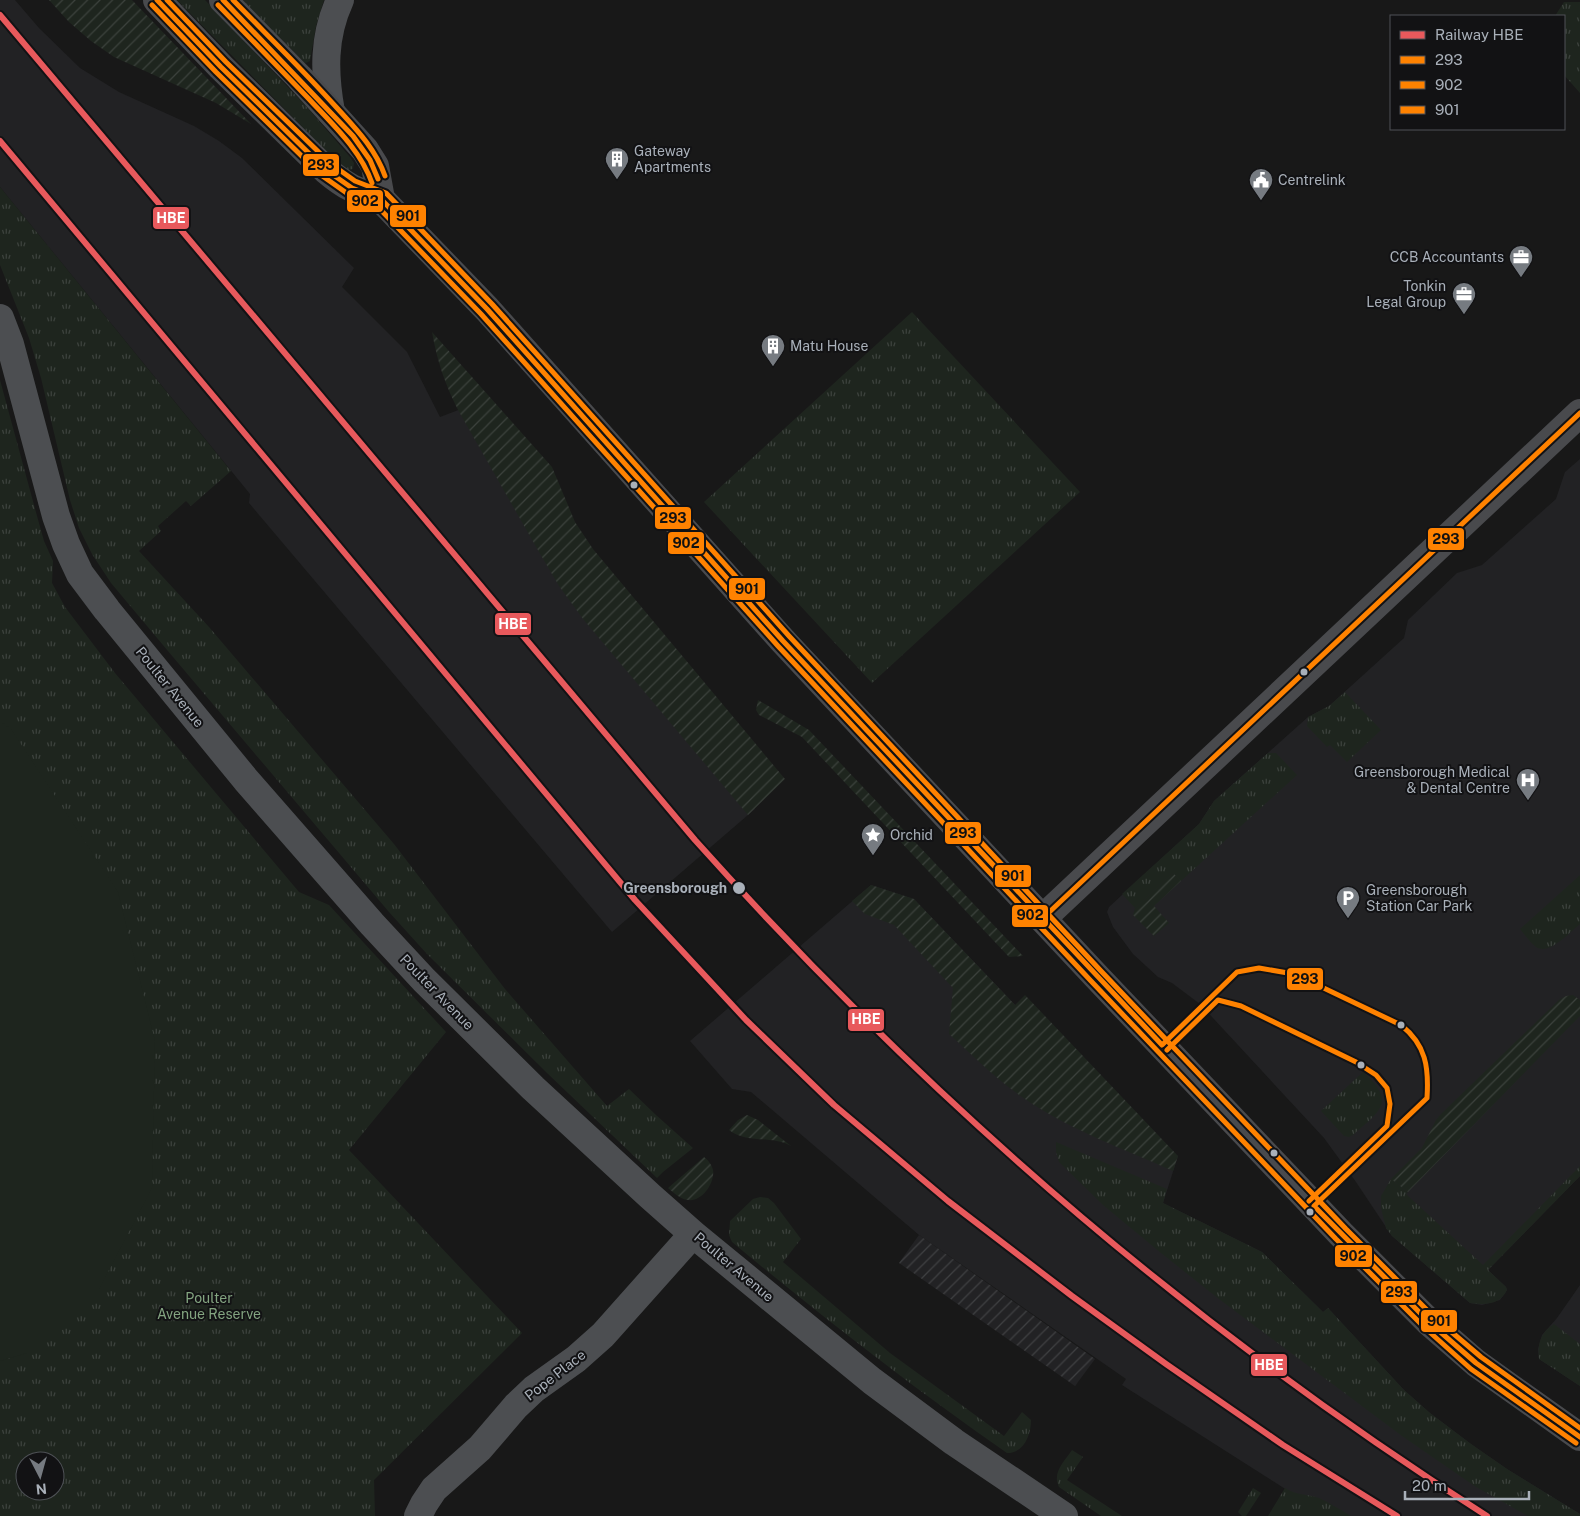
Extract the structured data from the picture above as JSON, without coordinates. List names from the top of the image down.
{
  "streets": {
    "street": ["Poulter Avenue", "Pope Place"]
  },
  "crossings": [
    ["Poulter Avenue", "Pope Place"]
  ],
  "parks": ["Poulter Avenue Reserve"],
  "places": {
    "building": ["Gateway Apartments", "Matu House"],
    "public building": ["Centrelink"],
    "office": ["CCB Accountants", "Tonkin Legal Group"],
    "hospital": ["Greensborough Medical & Dental Centre"],
    "place": ["Orchid"],
    "other": ["Greensborough"],
    "parking": ["Greensborough Station Car Park"]
  },
  "lines": [
    "transit line 293",
    "transit line 901",
    "transit line 902",
    "rail line HBE"
  ],
  "legend": [
    "Railway HBE",
    "293",
    "902",
    "901"
  ],
  "scale_bar": "20 m",
  "north": "bottom"
}
